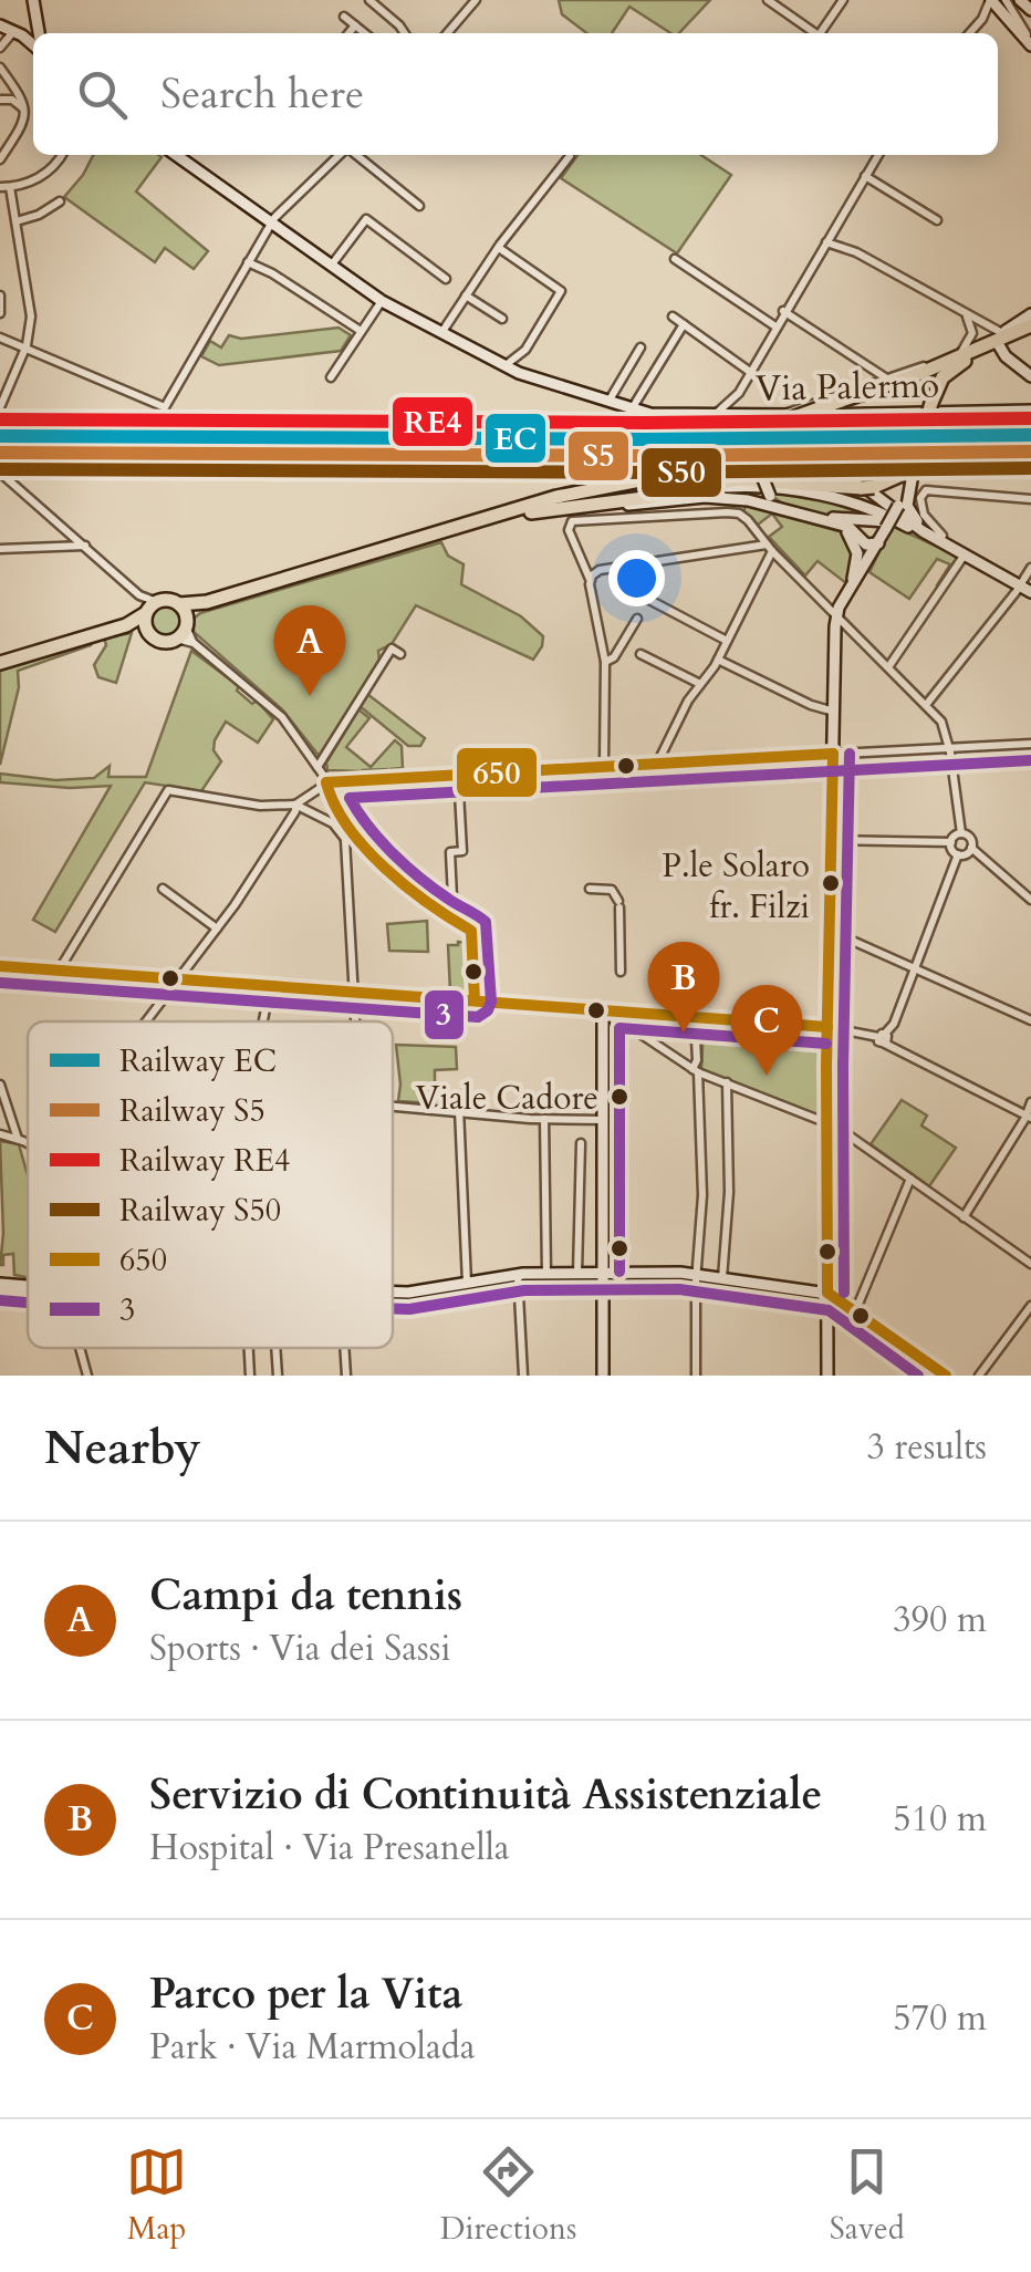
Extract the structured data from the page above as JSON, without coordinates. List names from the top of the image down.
{
  "streets": {
    "street": ["Via Palermo"]
  },
  "places": ["P.le Solaro fr. Filzi", "Viale Cadore"],
  "lines": [
    "rail line RE4",
    "rail line EC",
    "rail line S5",
    "rail line S50",
    "transit line 650",
    "transit line 3"
  ],
  "legend": [
    "Railway EC",
    "Railway S5",
    "Railway RE4",
    "Railway S50",
    "650",
    "3"
  ],
  "page": {
    "search": "Search here",
    "pins": ["A", "B", "C"],
    "heading": ["Nearby", "3 results"],
    "list": [
      {
        "mark": "A",
        "name": "Campi da tennis",
        "note": "Sports · Via dei Sassi",
        "value": "390 m"
      },
      {
        "mark": "B",
        "name": "Servizio di Continuità Assistenziale",
        "note": "Hospital · Via Presanella",
        "value": "510 m"
      },
      {
        "mark": "C",
        "name": "Parco per la Vita",
        "note": "Park · Via Marmolada",
        "value": "570 m"
      }
    ],
    "nav": ["Map", "Directions", "Saved"]
  }
}
